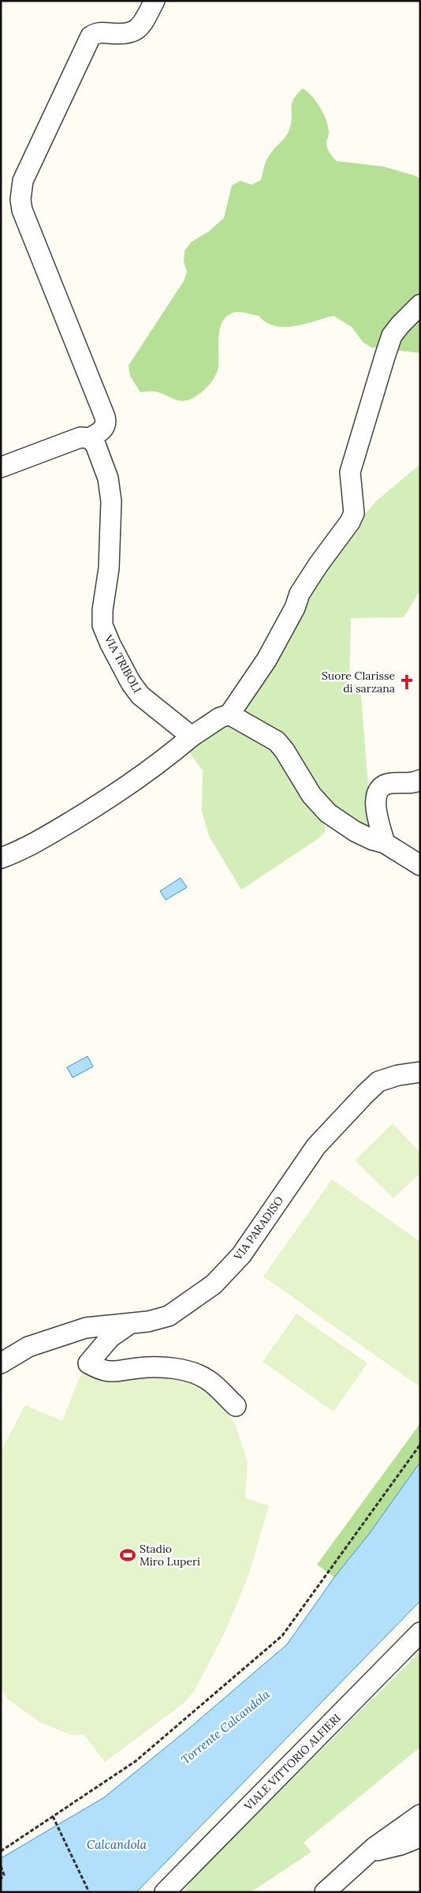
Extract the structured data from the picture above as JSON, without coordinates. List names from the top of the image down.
{
  "streets": {
    "street": ["VIA TRIBOLI", "VIA PARADISO", "VIALE VITTORIO ALFIERI"]
  },
  "water": ["Torrente Calcandola", "Calcandola"],
  "places": {
    "church": ["Suore Clarisse di sarzana"],
    "sports": ["Stadio Miro Luperi"]
  }
}
